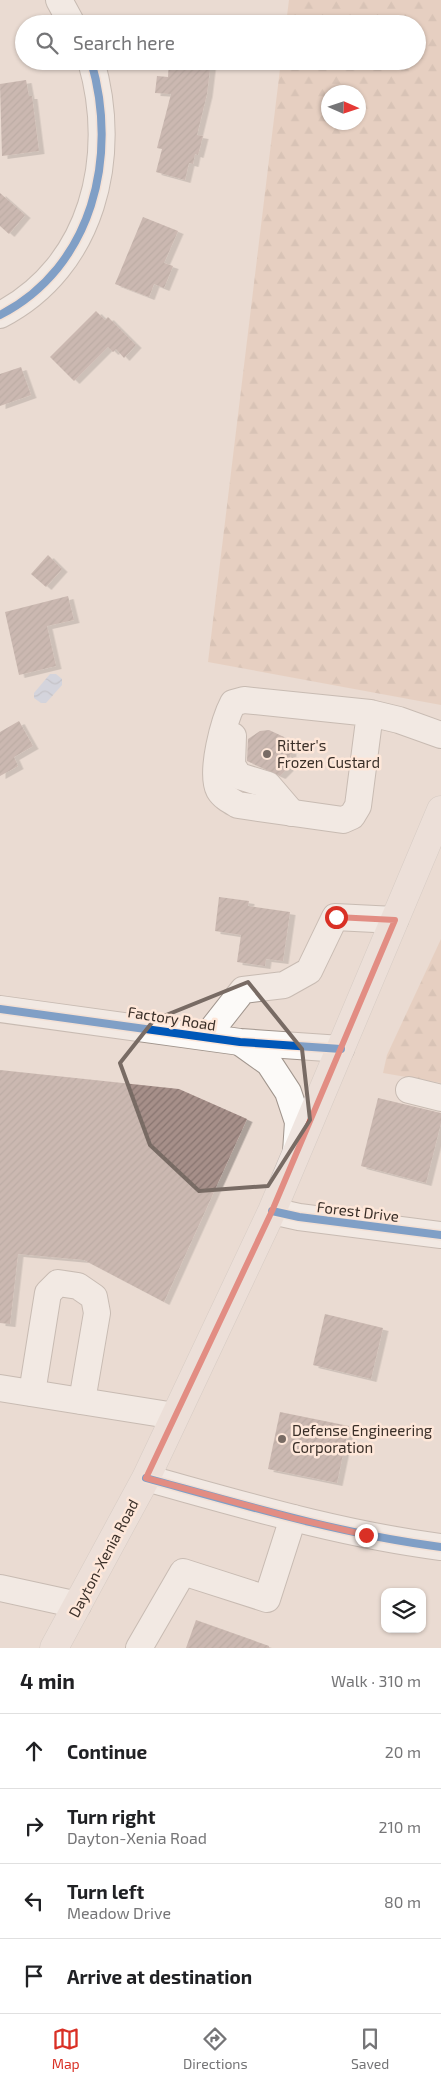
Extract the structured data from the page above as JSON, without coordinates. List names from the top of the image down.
{
  "streets": {
    "main road": ["Dayton-Xenia Road"],
    "street": ["Factory Road", "Forest Drive"]
  },
  "crossings": [
    ["Factory Road", "Dayton-Xenia Road"],
    ["Forest Drive", "Dayton-Xenia Road"]
  ],
  "places": ["Ritter's Frozen Custard", "Defense Engineering Corporation"],
  "north": "right",
  "page": {
    "search": "Search here",
    "heading": ["4 min", "Walk · 310 m"],
    "list": [
      ["Continue", "20 m"],
      ["Turn right", "Dayton-Xenia Road", "210 m"],
      ["Turn left", "Meadow Drive", "80 m"],
      "Arrive at destination"
    ],
    "nav": ["Map", "Directions", "Saved"]
  }
}
